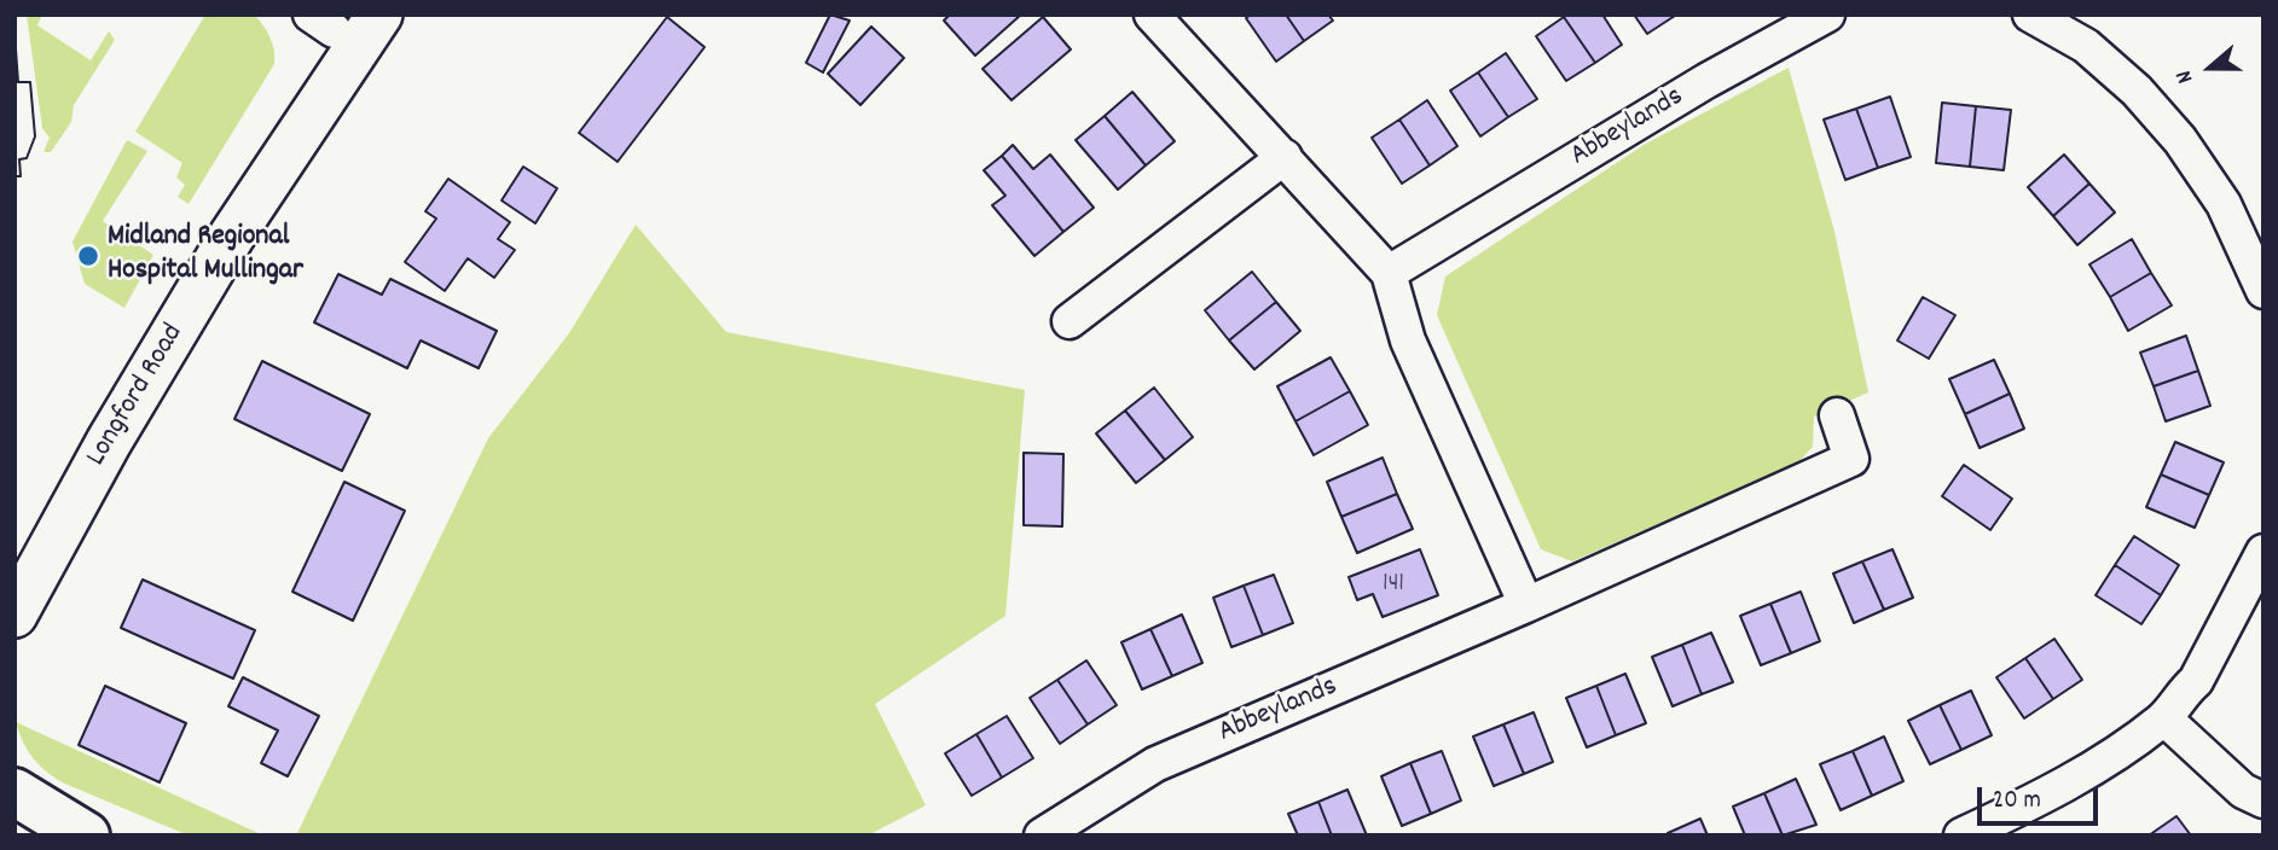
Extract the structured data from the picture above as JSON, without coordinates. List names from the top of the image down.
{
  "streets": {
    "street": ["Abbeylands", "Longford Road"]
  },
  "places": ["Midland Regional Hospital Mullingar"],
  "house_numbers": ["141"],
  "scale_bar": "20 m",
  "north": "left"
}
